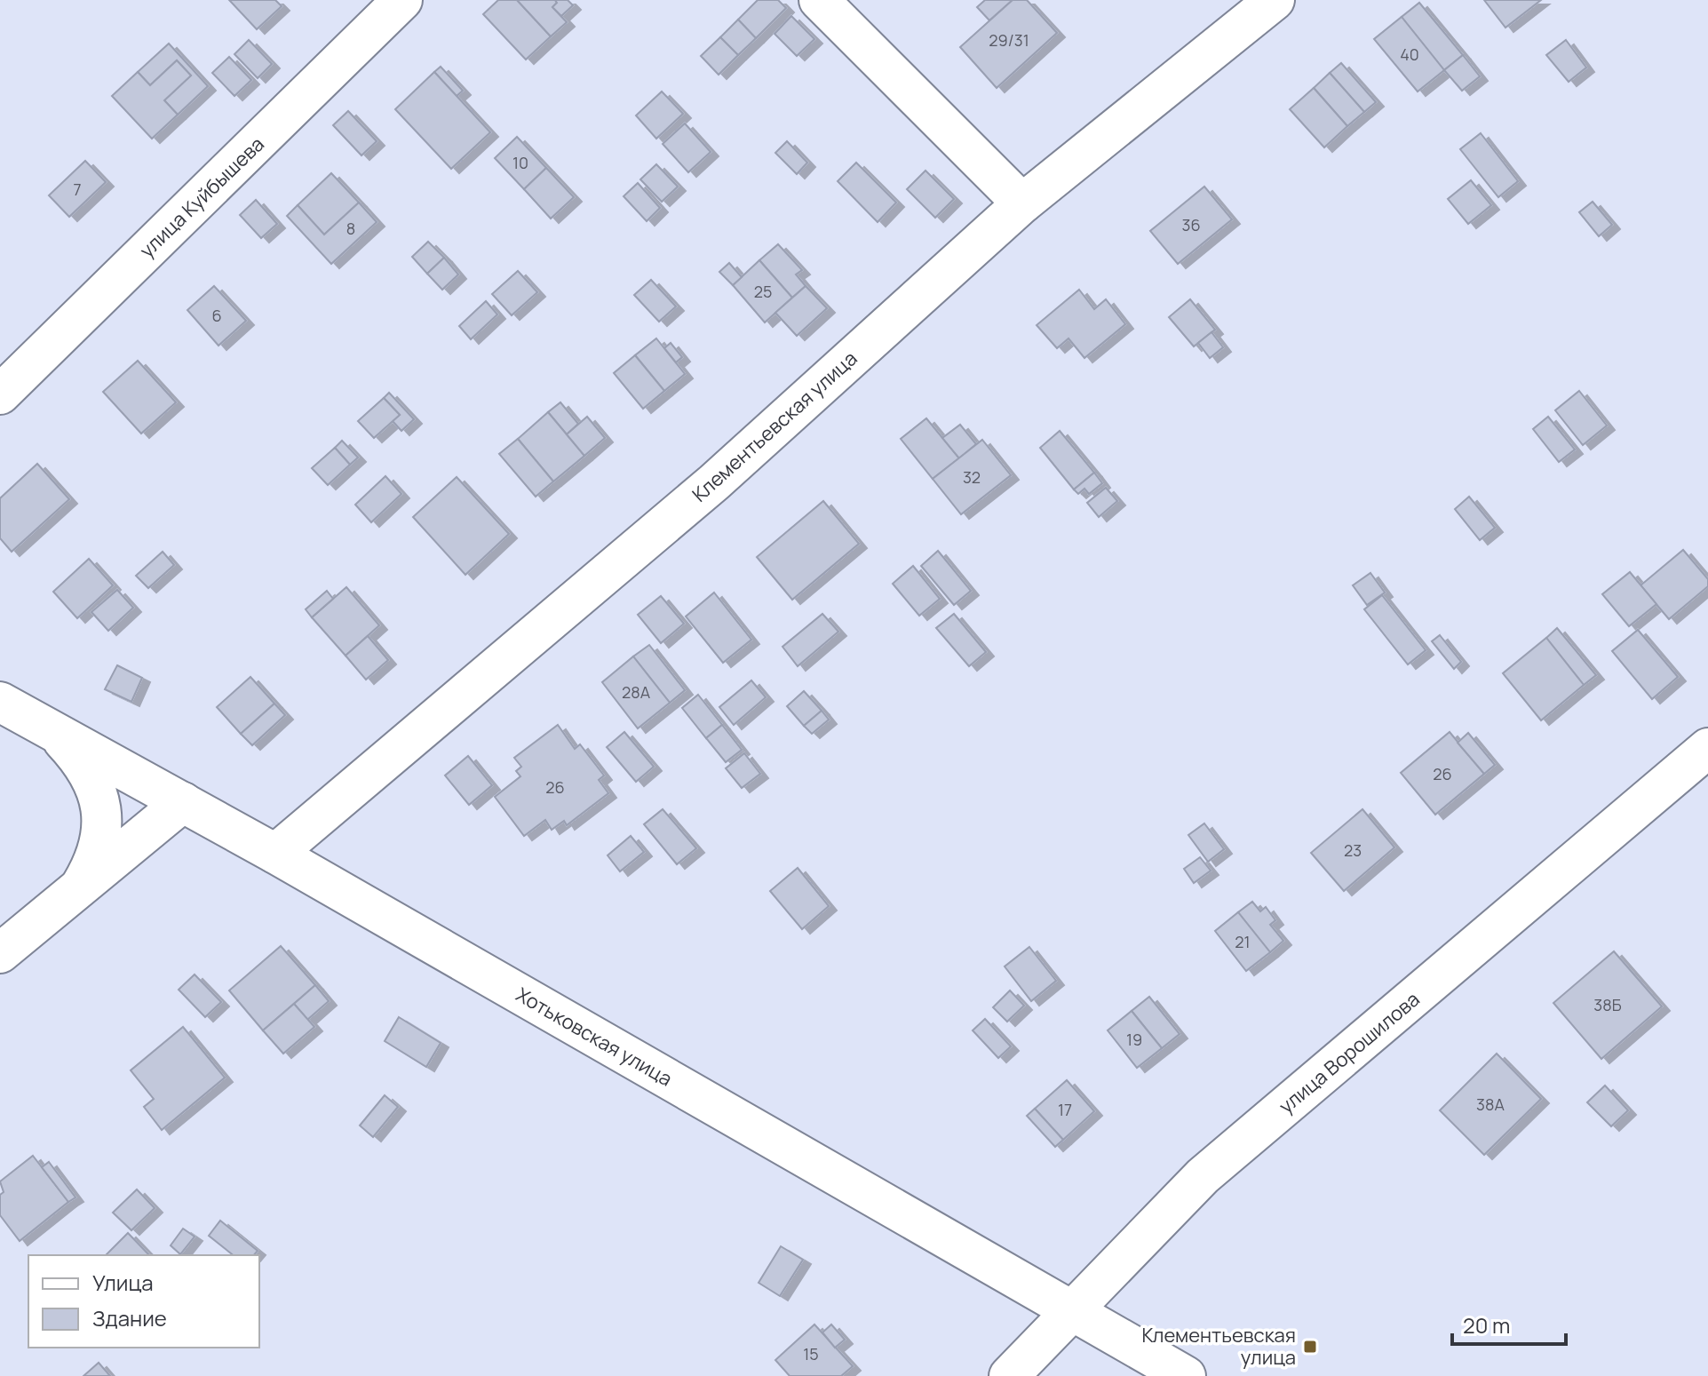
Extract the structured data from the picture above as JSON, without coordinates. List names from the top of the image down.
{
  "streets": {
    "street": [
      "улица Куйбышева",
      "Клементьевская улица",
      "Хотьковская улица",
      "улица Ворошилова"
    ]
  },
  "crossings": [
    ["Клементьевская улица", "Хотьковская улица"],
    ["Хотьковская улица", "улица Ворошилова"]
  ],
  "places": {
    "transit": ["Клементьевская улица"]
  },
  "house_numbers": [
    "29/31",
    "40",
    "10",
    "7",
    "36",
    "8",
    "25",
    "6",
    "32",
    "28А",
    "26",
    "26",
    "23",
    "21",
    "38Б",
    "19",
    "38А",
    "17",
    "15"
  ],
  "legend": ["Улица", "Здание"],
  "scale_bar": "20 m"
}
